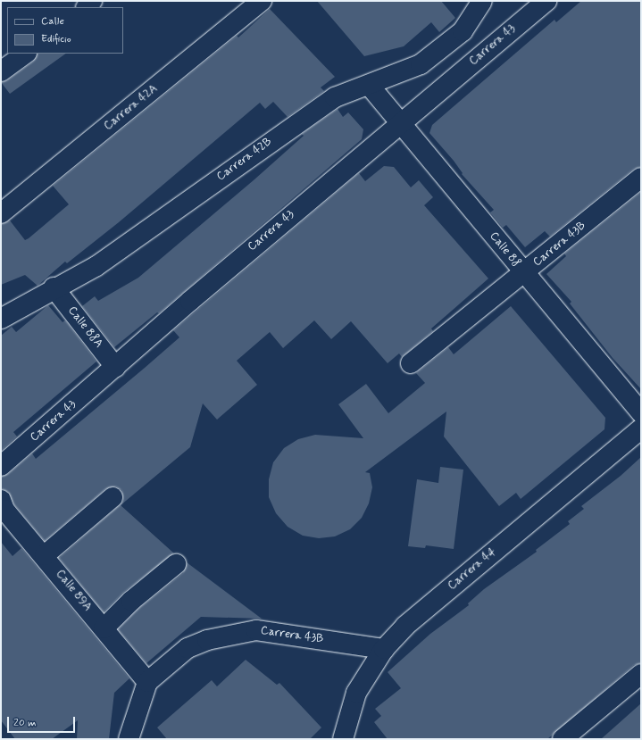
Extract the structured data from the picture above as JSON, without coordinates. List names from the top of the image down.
{
  "streets": {
    "street": [
      "Carrera 43",
      "Carrera 42A",
      "Carrera 42B",
      "Carrera 43B",
      "Calle 88",
      "Calle 88A",
      "Carrera 44",
      "Calle 89A"
    ]
  },
  "crossings": [
    ["Carrera 43", "Calle 88"],
    ["Carrera 43", "Calle 88A"],
    ["Carrera 42B", "Calle 88"],
    ["Carrera 42B", "Calle 88A"],
    ["Carrera 43B", "Calle 88"],
    ["Carrera 43B", "Carrera 44"],
    ["Carrera 43B", "Calle 89A"]
  ],
  "legend": ["Calle", "Edificio"],
  "scale_bar": "20 m"
}
